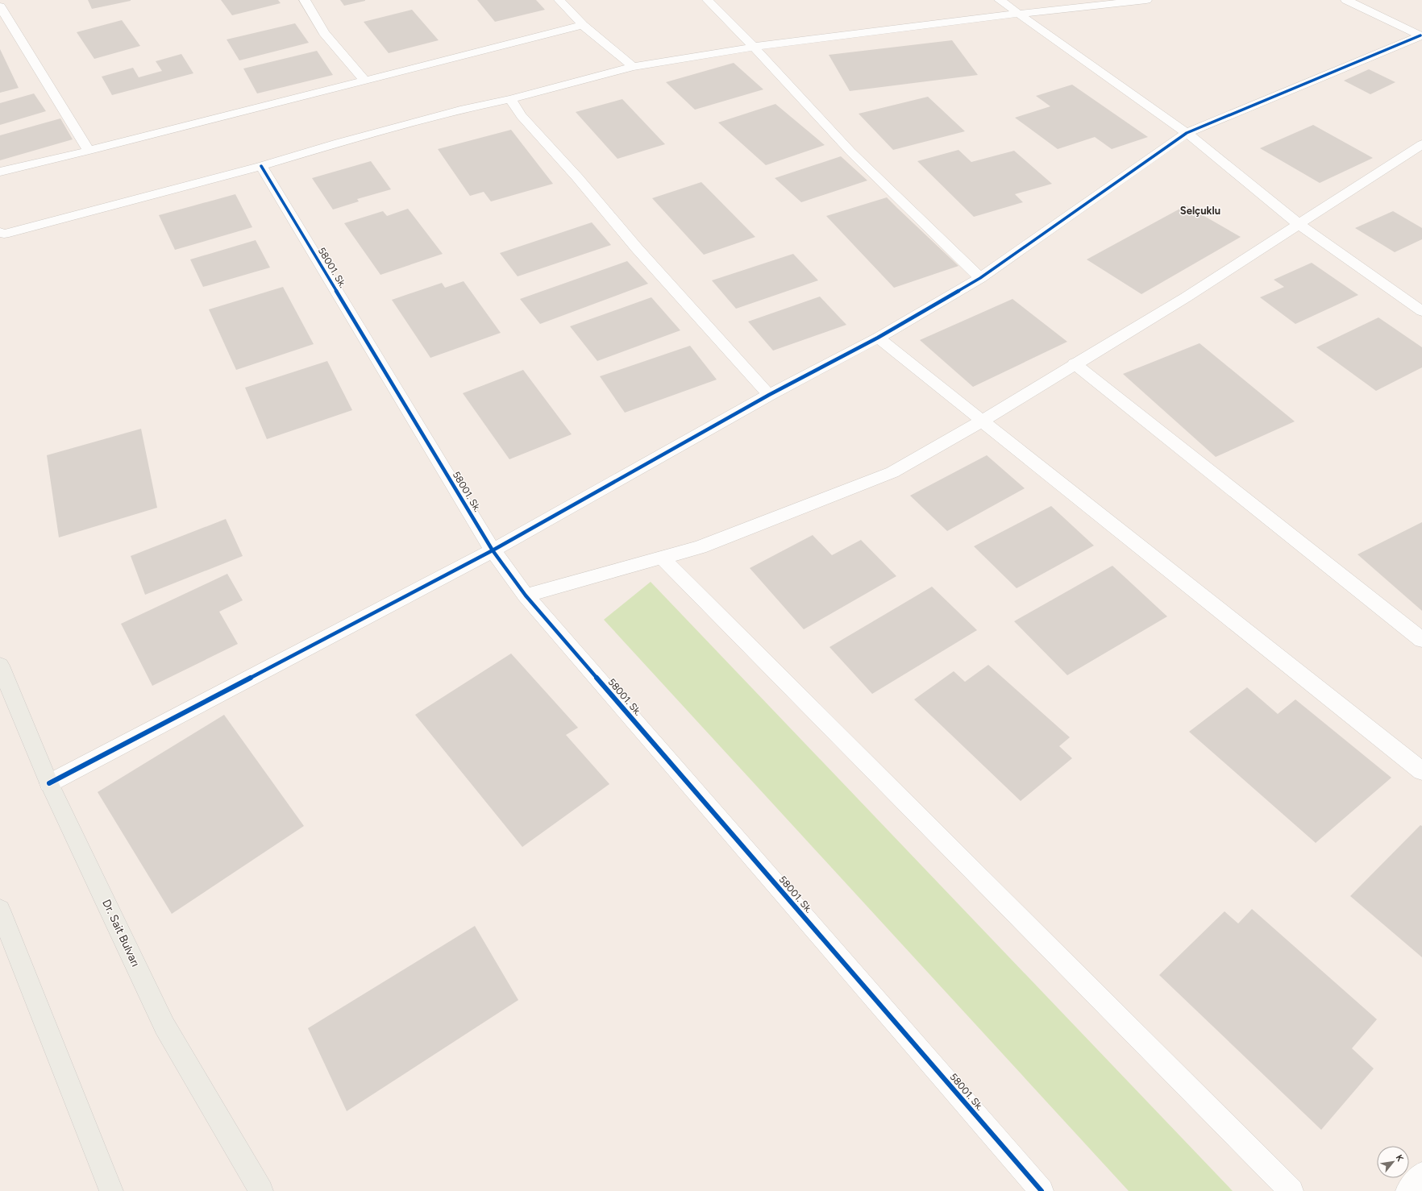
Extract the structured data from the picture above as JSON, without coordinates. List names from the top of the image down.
{
  "streets": {
    "main road": ["Dr. Sait Bulvarı"],
    "street": ["58001. Sk."]
  },
  "districts": ["Selçuklu"],
  "north": "top right"
}
